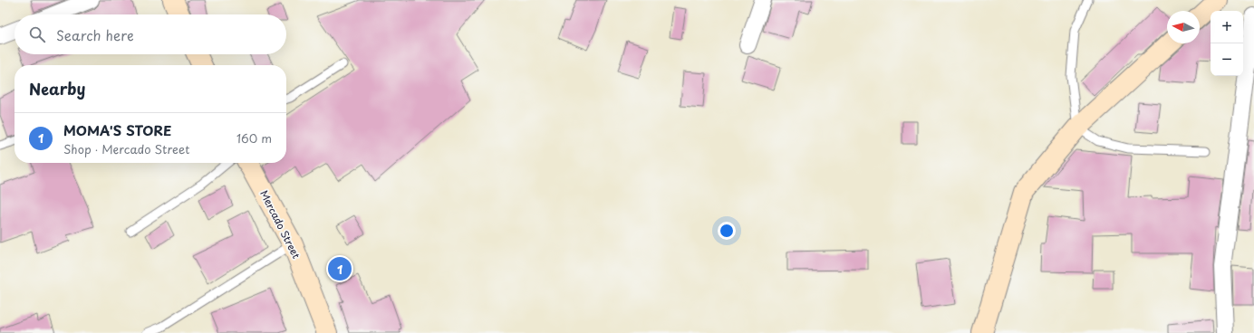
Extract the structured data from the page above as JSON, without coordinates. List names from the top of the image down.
{
  "streets": {
    "main road": ["Mercado Street"]
  },
  "north": "left",
  "page": {
    "map_buttons": ["+", "−"],
    "search": "Search here",
    "heading": "Nearby",
    "list": [
      {
        "mark": "1",
        "name": "MOMA'S STORE",
        "note": "Shop · Mercado Street",
        "value": "160 m"
      }
    ],
    "pins": "1"
  }
}
